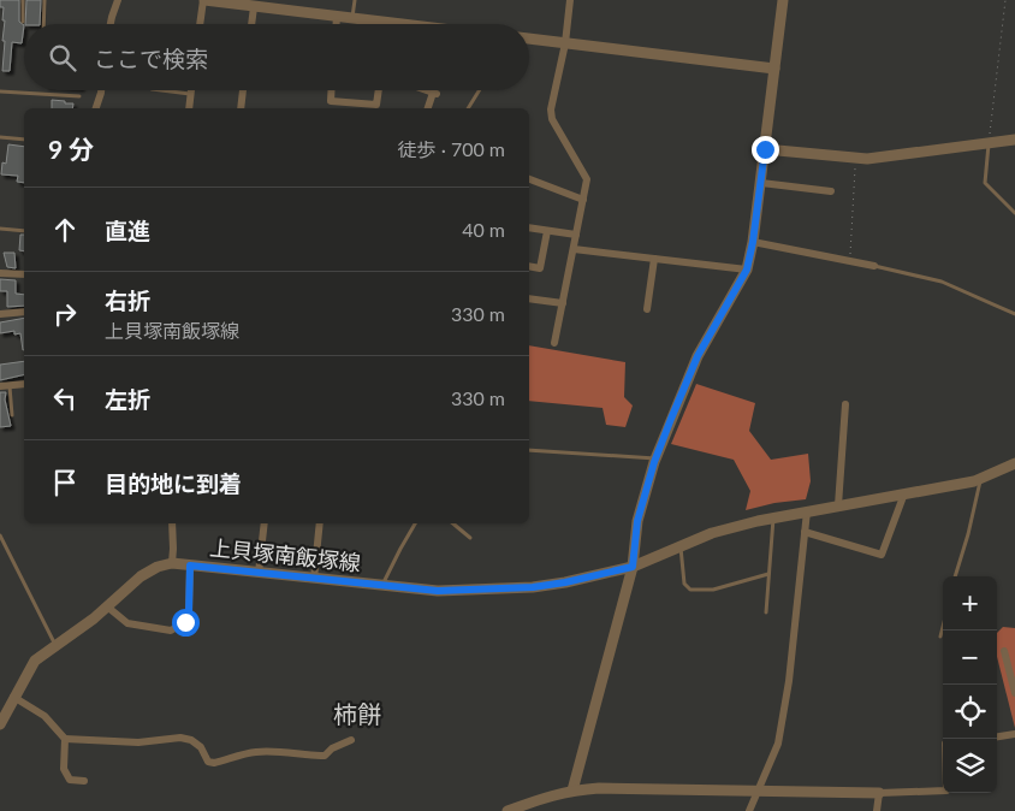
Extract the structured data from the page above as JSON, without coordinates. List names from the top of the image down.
{
  "streets": {
    "street": ["上貝塚南飯塚線"]
  },
  "districts": ["柿餅"],
  "page": {
    "search": "ここで検索",
    "heading": ["9 分", "徒歩 · 700 m"],
    "list": [
      ["直進", "40 m"],
      ["右折", "上貝塚南飯塚線", "330 m"],
      ["左折", "330 m"],
      "目的地に到着"
    ],
    "map_buttons": ["+", "−"]
  }
}
